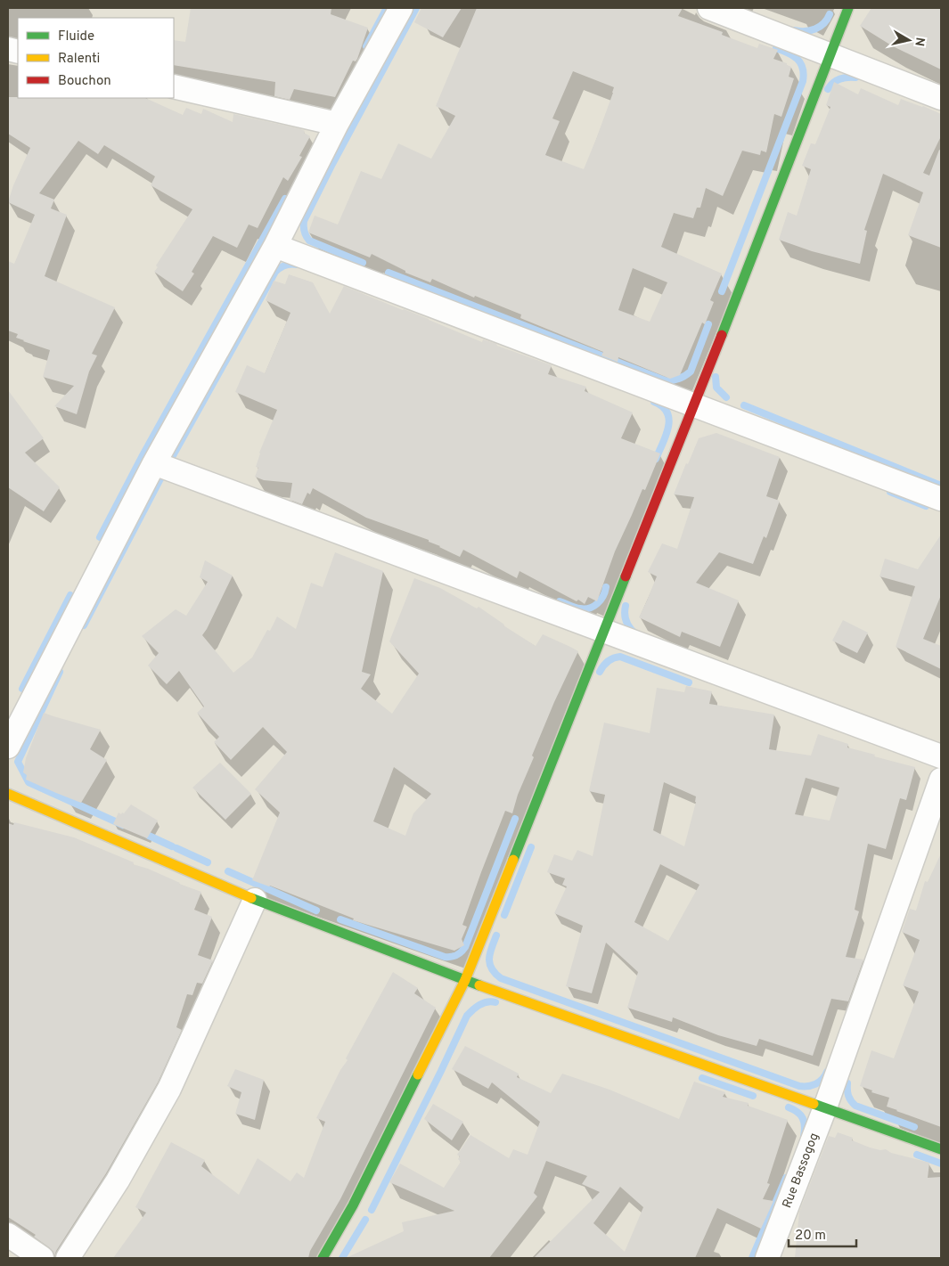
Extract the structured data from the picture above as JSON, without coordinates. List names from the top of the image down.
{
  "streets": {
    "street": ["Rue Bassogog"]
  },
  "legend": ["Fluide", "Ralenti", "Bouchon"],
  "scale_bar": "20 m",
  "north": "right"
}
